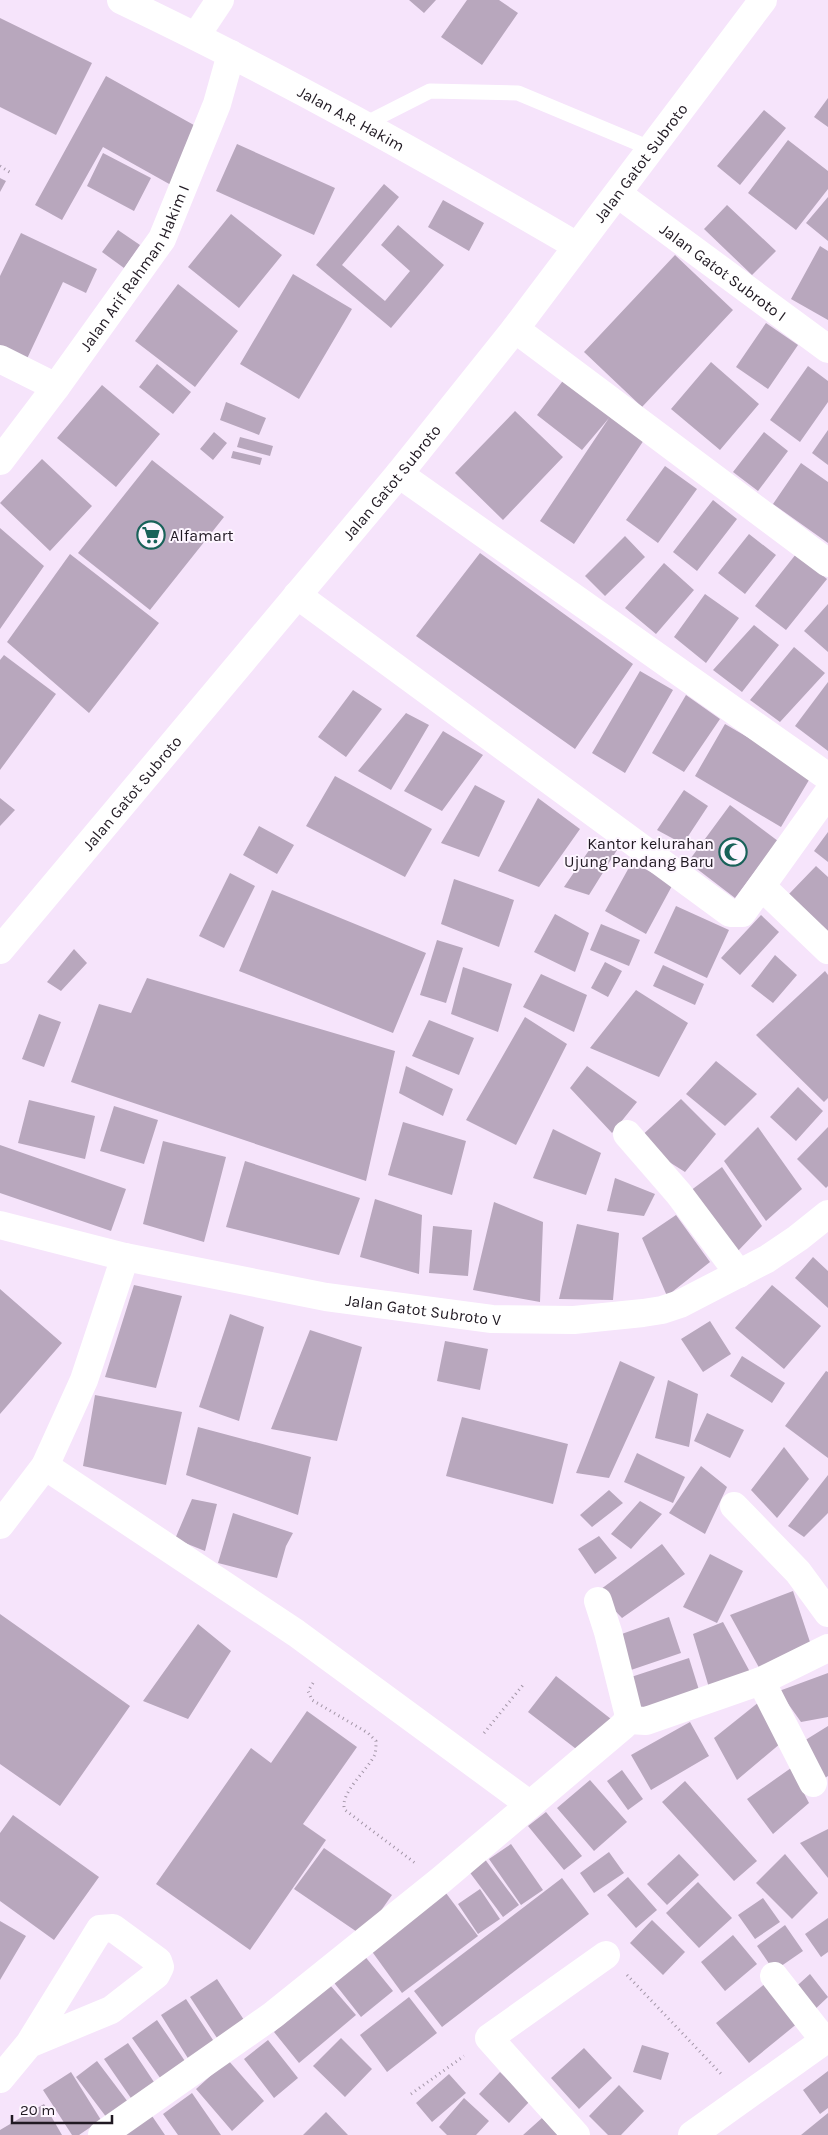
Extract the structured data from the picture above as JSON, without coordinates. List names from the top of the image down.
{
  "streets": {
    "street": [
      "Jalan A.R. Hakim",
      "Jalan Gatot Subroto",
      "Jalan Arif Rahman Hakim I",
      "Jalan Gatot Subroto I",
      "Jalan Gatot Subroto V"
    ]
  },
  "crossings": [
    ["Jalan A.R. Hakim", "Jalan Gatot Subroto"],
    ["Jalan A.R. Hakim", "Jalan Arif Rahman Hakim I"],
    ["Jalan Gatot Subroto", "Jalan Gatot Subroto I"]
  ],
  "places": {
    "supermarket": ["Alfamart"],
    "mosque": ["Kantor kelurahan Ujung Pandang Baru"]
  },
  "scale_bar": "20 m"
}
